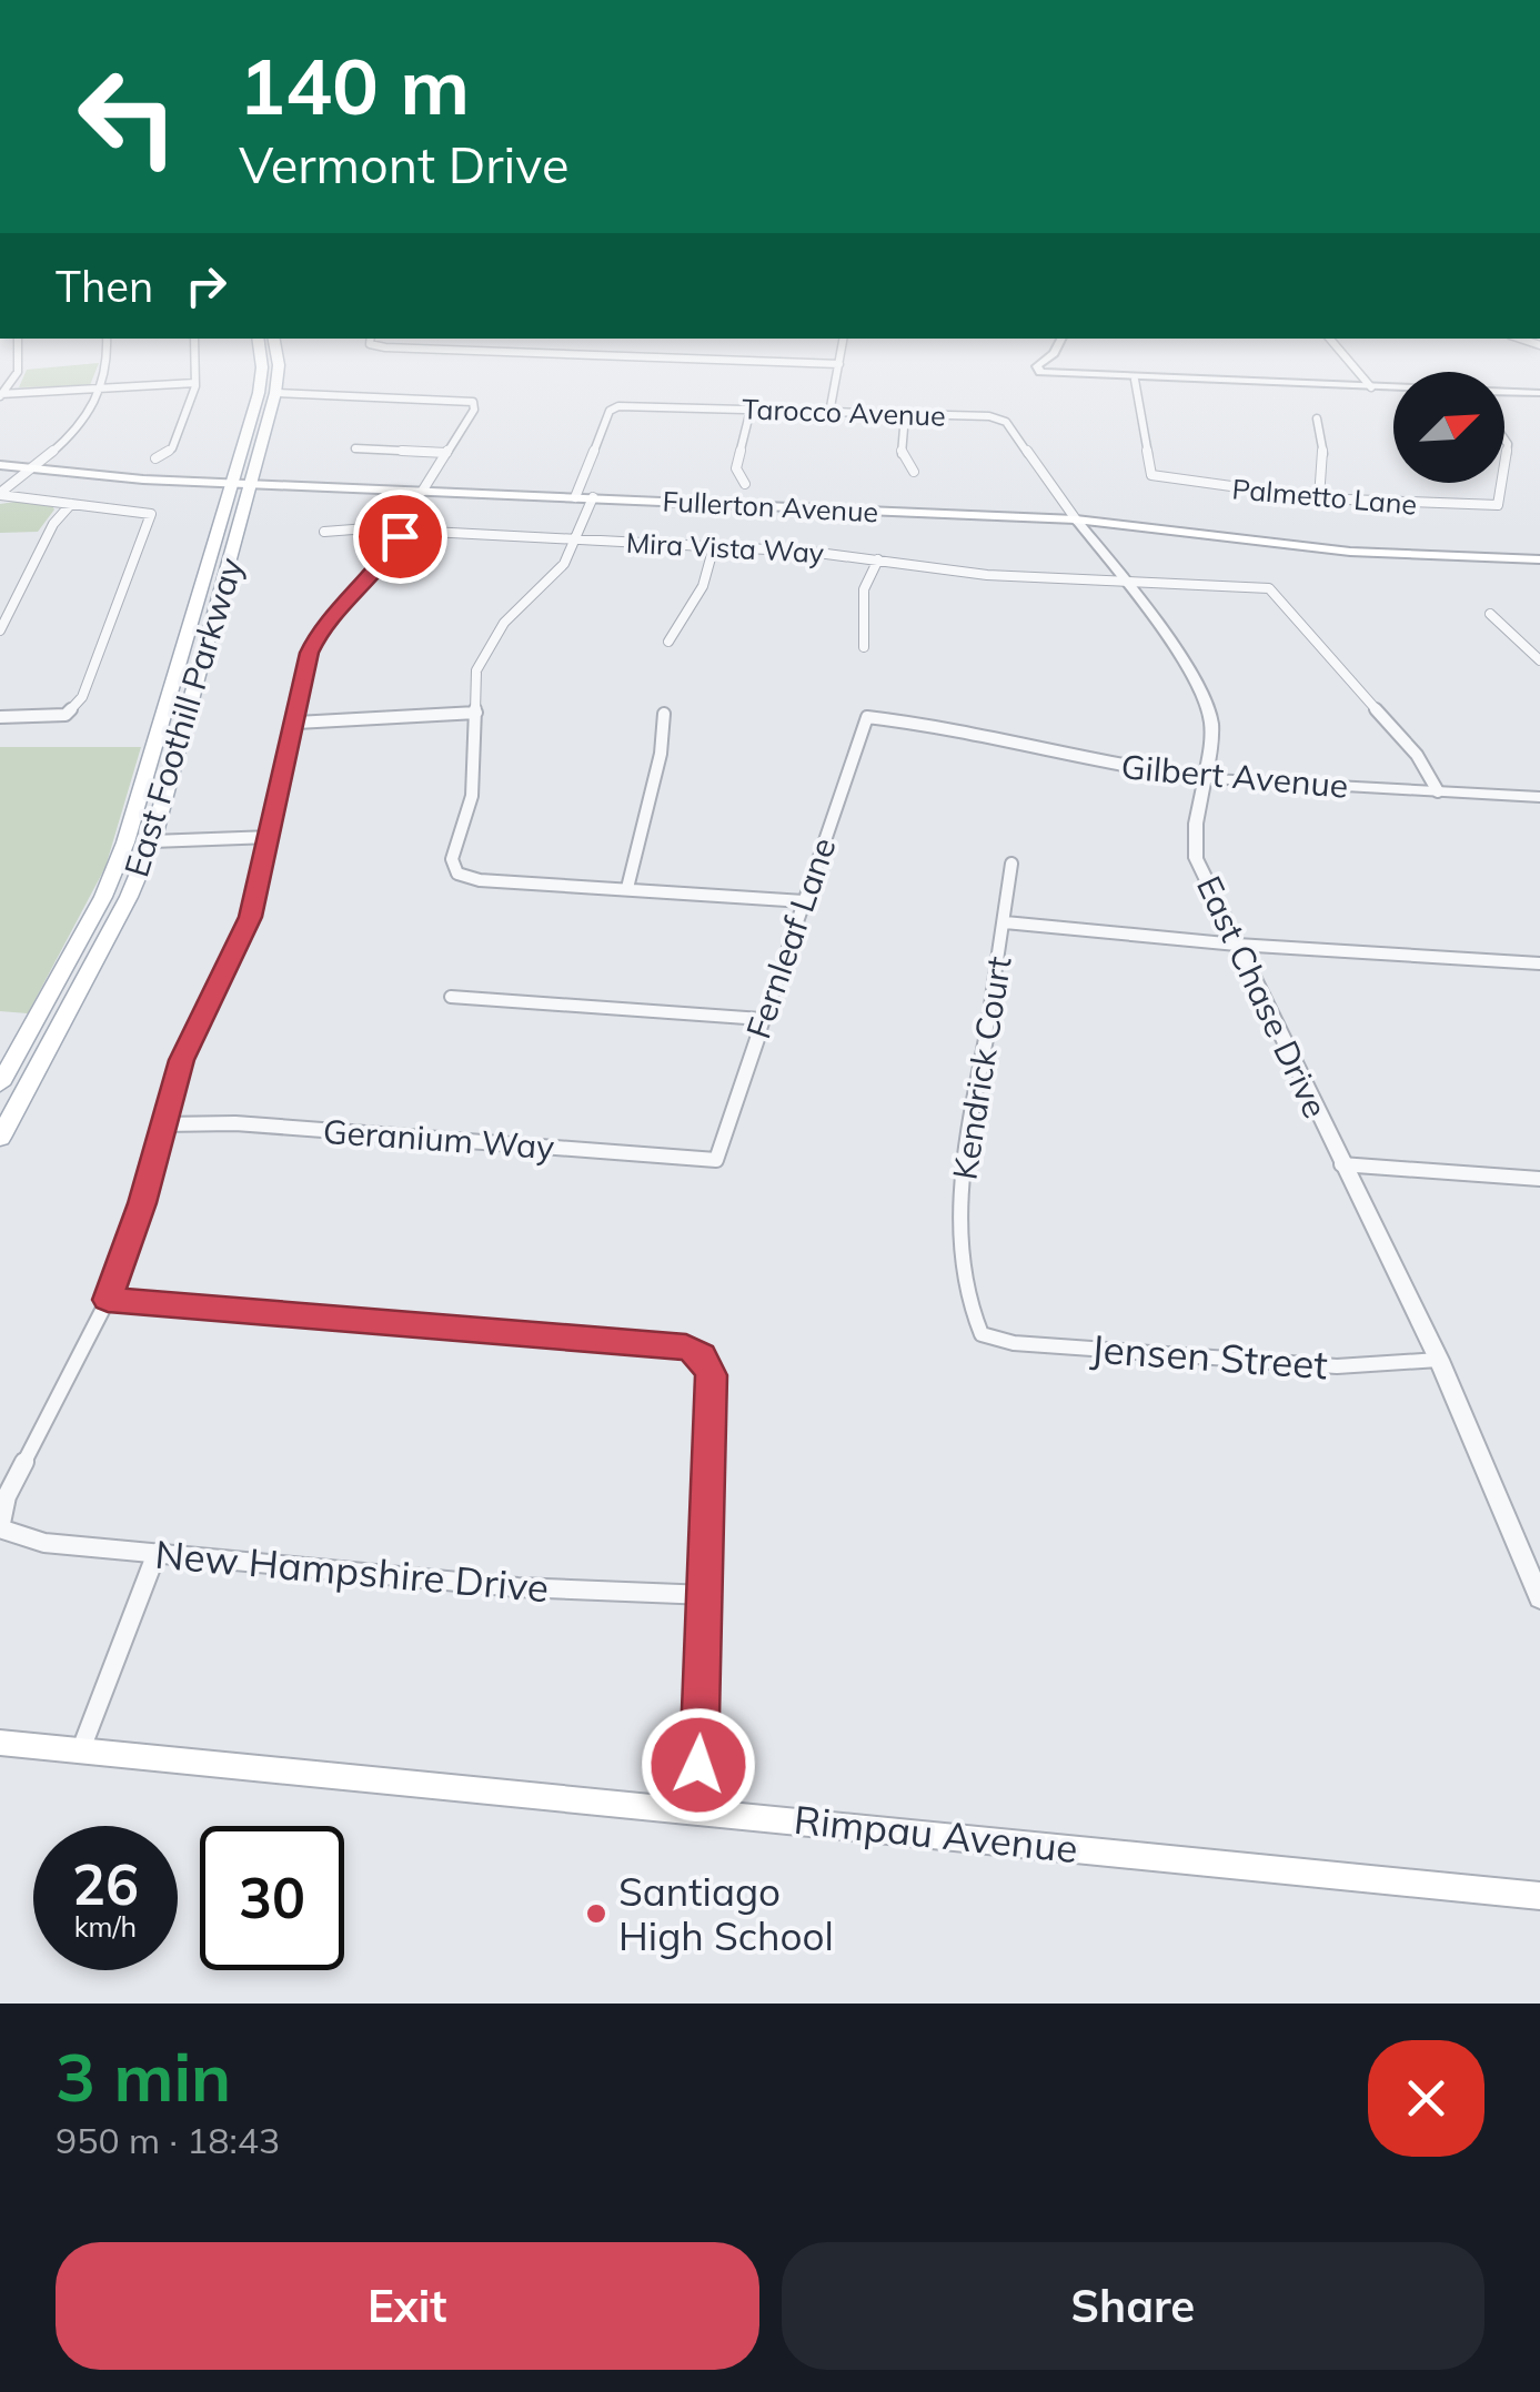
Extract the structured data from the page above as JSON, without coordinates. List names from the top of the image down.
{
  "streets": {
    "main road": ["Fullerton Avenue", "East Foothill Parkway", "Rimpau Avenue"],
    "street": [
      "Tarocco Avenue",
      "Palmetto Lane",
      "Mira Vista Way",
      "Gilbert Avenue",
      "Fernleaf Lane",
      "East Chase Drive",
      "Kendrick Court",
      "Geranium Way",
      "Jensen Street",
      "New Hampshire Drive"
    ]
  },
  "crossings": [
    ["Tarocco Avenue", "Fullerton Avenue"],
    ["Tarocco Avenue", "East Chase Drive"],
    ["Fullerton Avenue", "East Foothill Parkway"],
    ["Fullerton Avenue", "East Chase Drive"],
    ["Mira Vista Way", "Gilbert Avenue"],
    ["Mira Vista Way", "East Chase Drive"],
    ["Gilbert Avenue", "Fernleaf Lane"],
    ["Gilbert Avenue", "East Chase Drive"],
    ["Fernleaf Lane", "Geranium Way"],
    ["East Chase Drive", "Jensen Street"],
    ["Kendrick Court", "Jensen Street"]
  ],
  "places": ["Santiago High School"],
  "north": "top right",
  "page": {
    "turn": ["140 m", "Vermont Drive"],
    "then": "Then",
    "speed": "26 km/h",
    "limit": "30",
    "heading": ["3 min", "950 m · 18:43"],
    "buttons": ["Exit", "Share"]
  }
}
